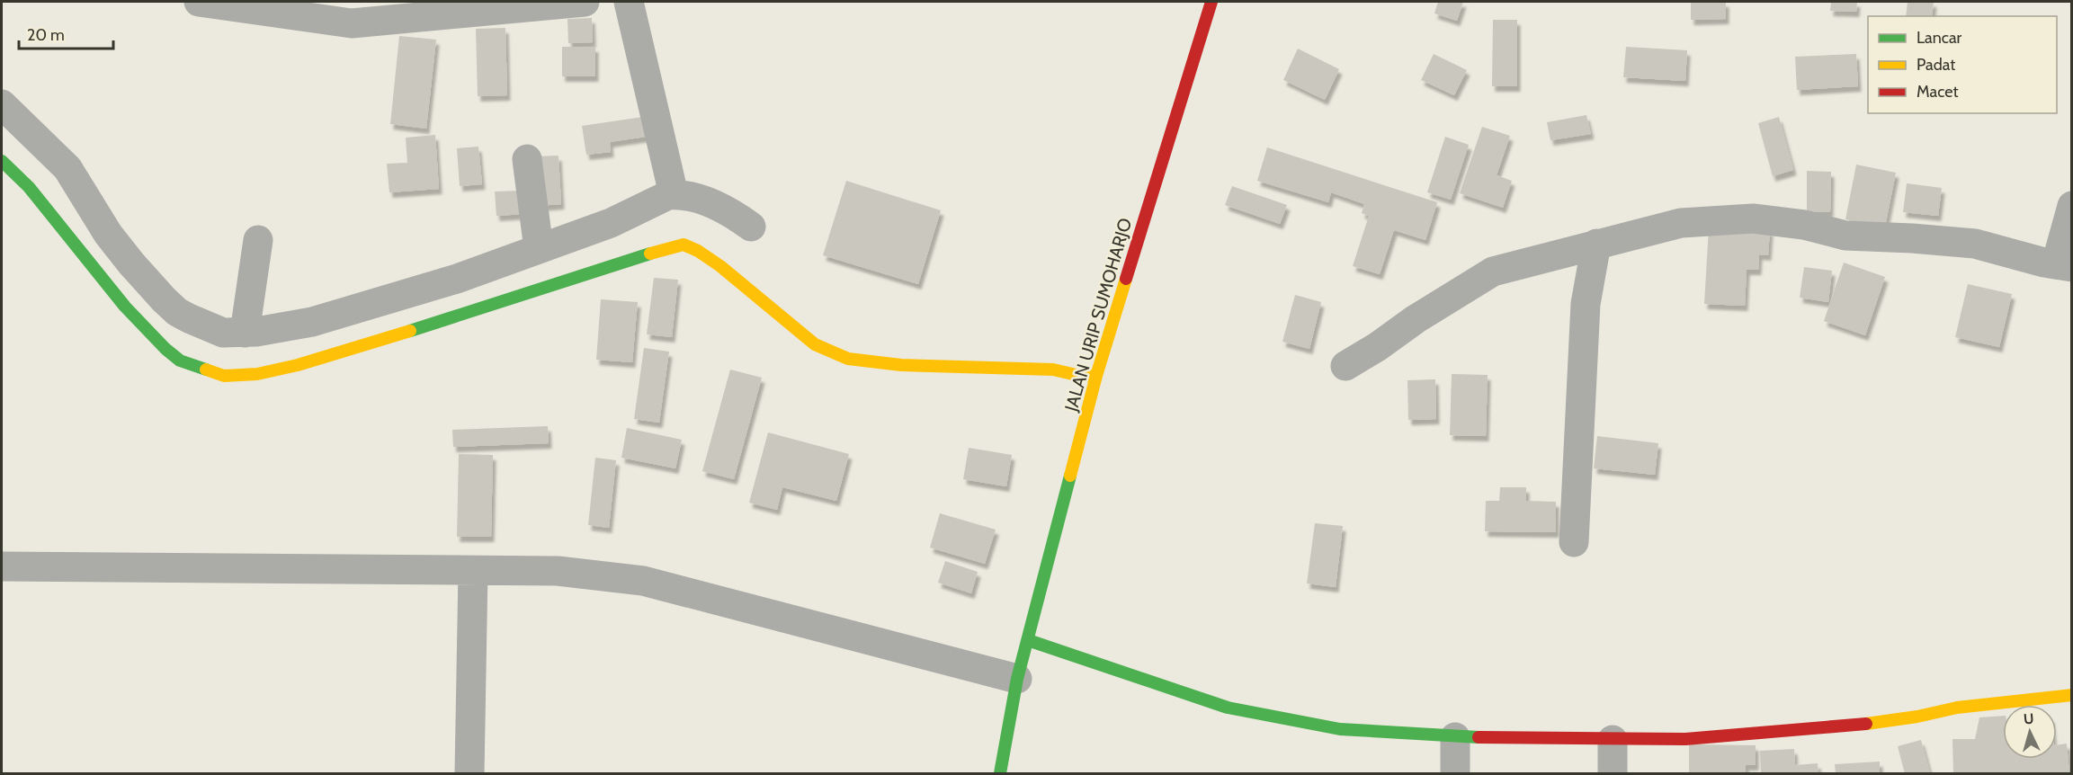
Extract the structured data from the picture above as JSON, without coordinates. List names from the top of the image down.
{
  "streets": {
    "street": ["JALAN URIP SUMOHARJO"]
  },
  "legend": ["Lancar", "Padat", "Macet"],
  "scale_bar": "20 m",
  "north": "top"
}
